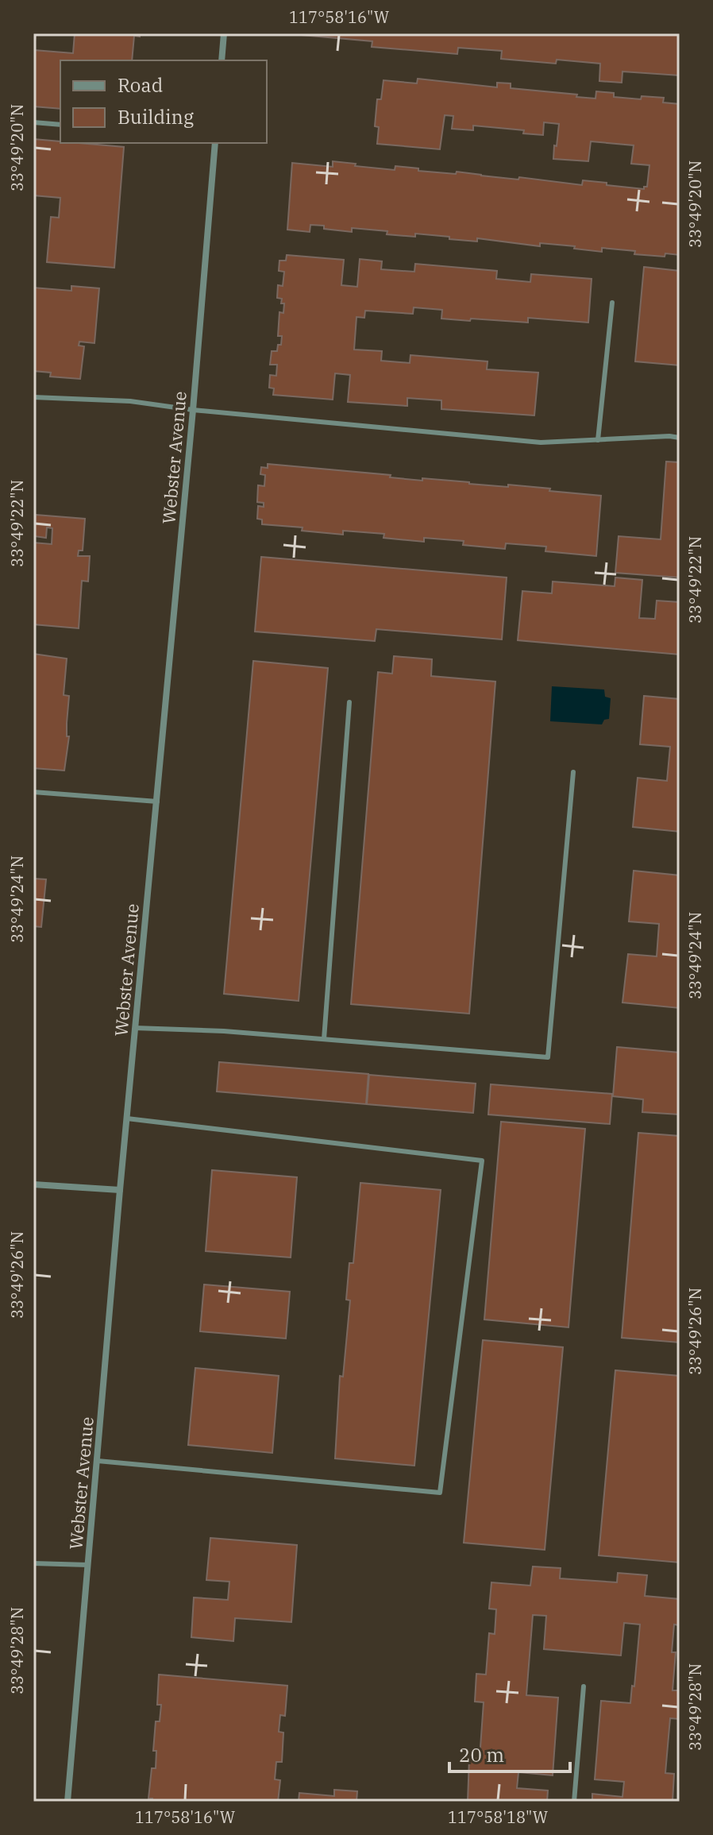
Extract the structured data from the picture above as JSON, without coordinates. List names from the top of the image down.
{
  "streets": {
    "street": ["Webster Avenue"]
  },
  "legend": ["Road", "Building"],
  "scale_bar": "20 m",
  "coordinates": [
    "117°58'16\"W",
    "33°49'20\"N",
    "33°49'22\"N",
    "33°49'24\"N",
    "33°49'26\"N",
    "33°49'28\"N",
    "117°58'18\"W"
  ]
}
